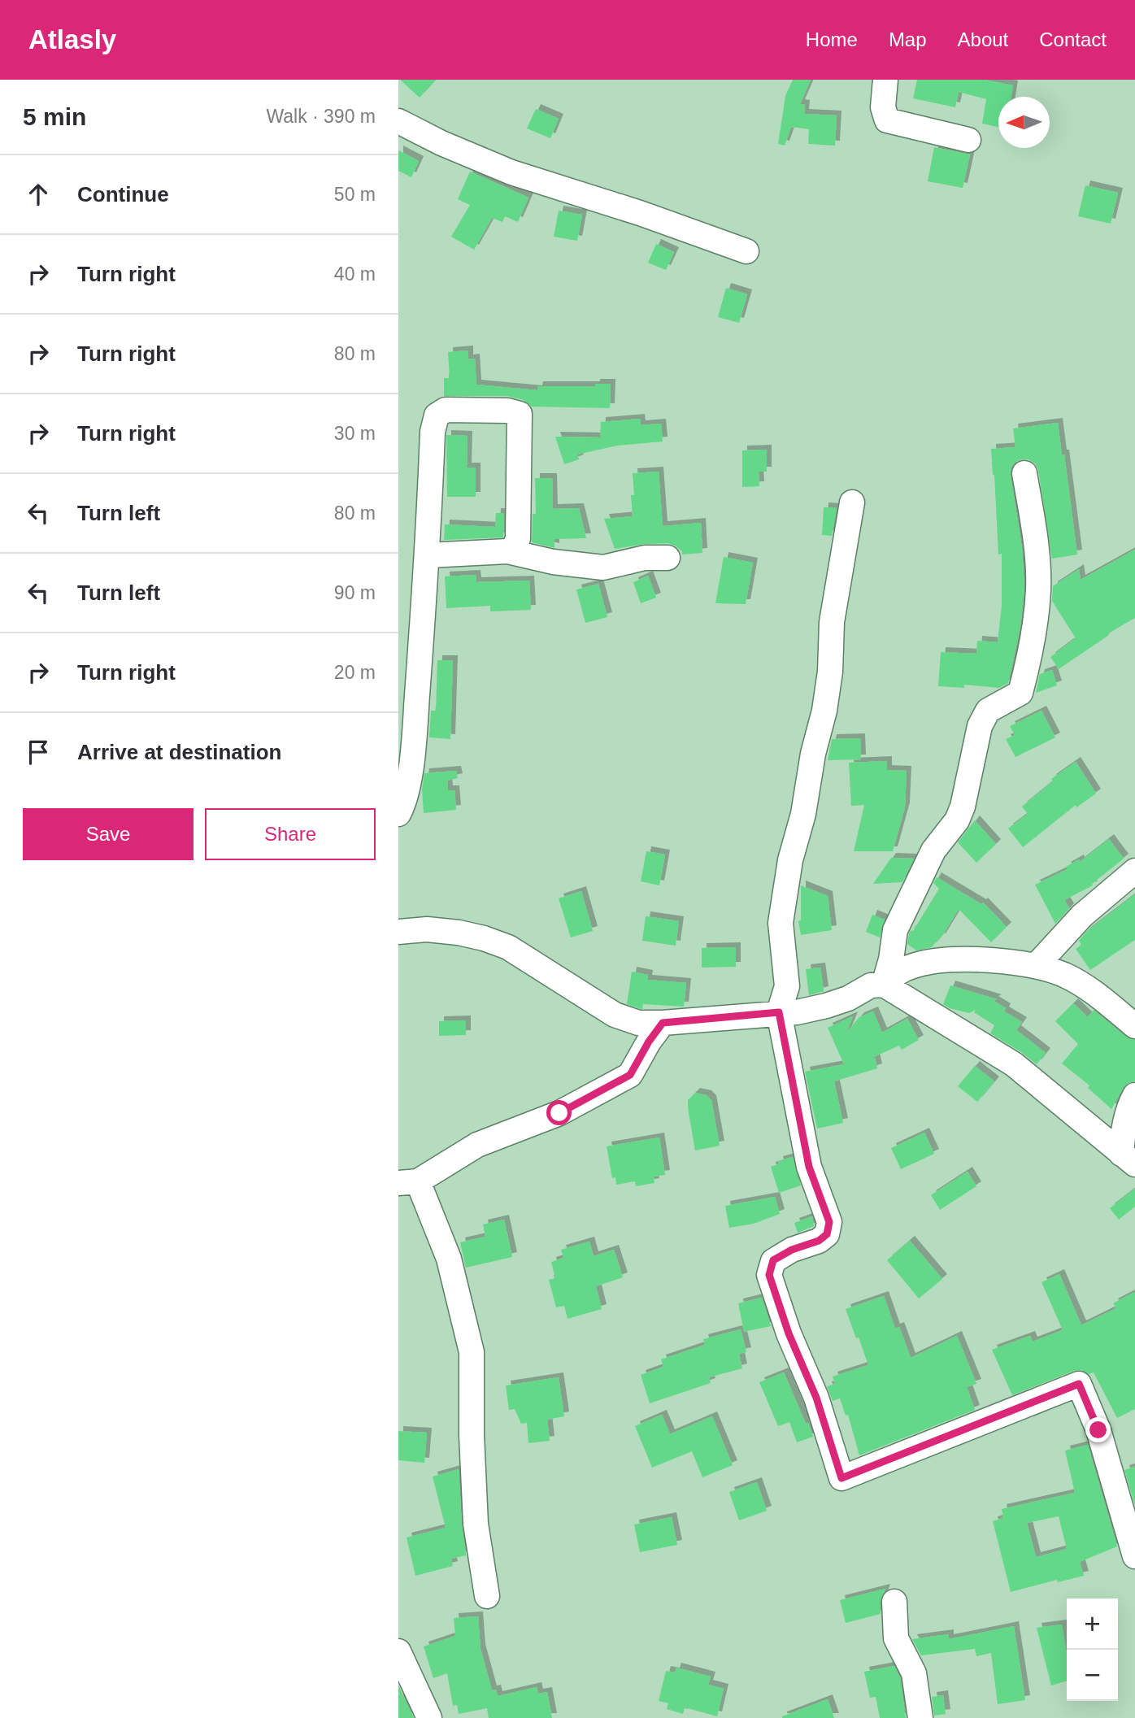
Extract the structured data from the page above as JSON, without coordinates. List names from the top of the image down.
{
  "north": "left",
  "page": {
    "header": "Atlasly",
    "nav": [
      "Home",
      "Map",
      "About",
      "Contact"
    ],
    "heading": ["5 min", "Walk · 390 m"],
    "list": [
      ["Continue", "50 m"],
      ["Turn right", "40 m"],
      ["Turn right", "80 m"],
      ["Turn right", "30 m"],
      ["Turn left", "80 m"],
      ["Turn left", "90 m"],
      ["Turn right", "20 m"],
      "Arrive at destination"
    ],
    "buttons": ["Save", "Share"],
    "map_buttons": ["+", "−"]
  }
}
